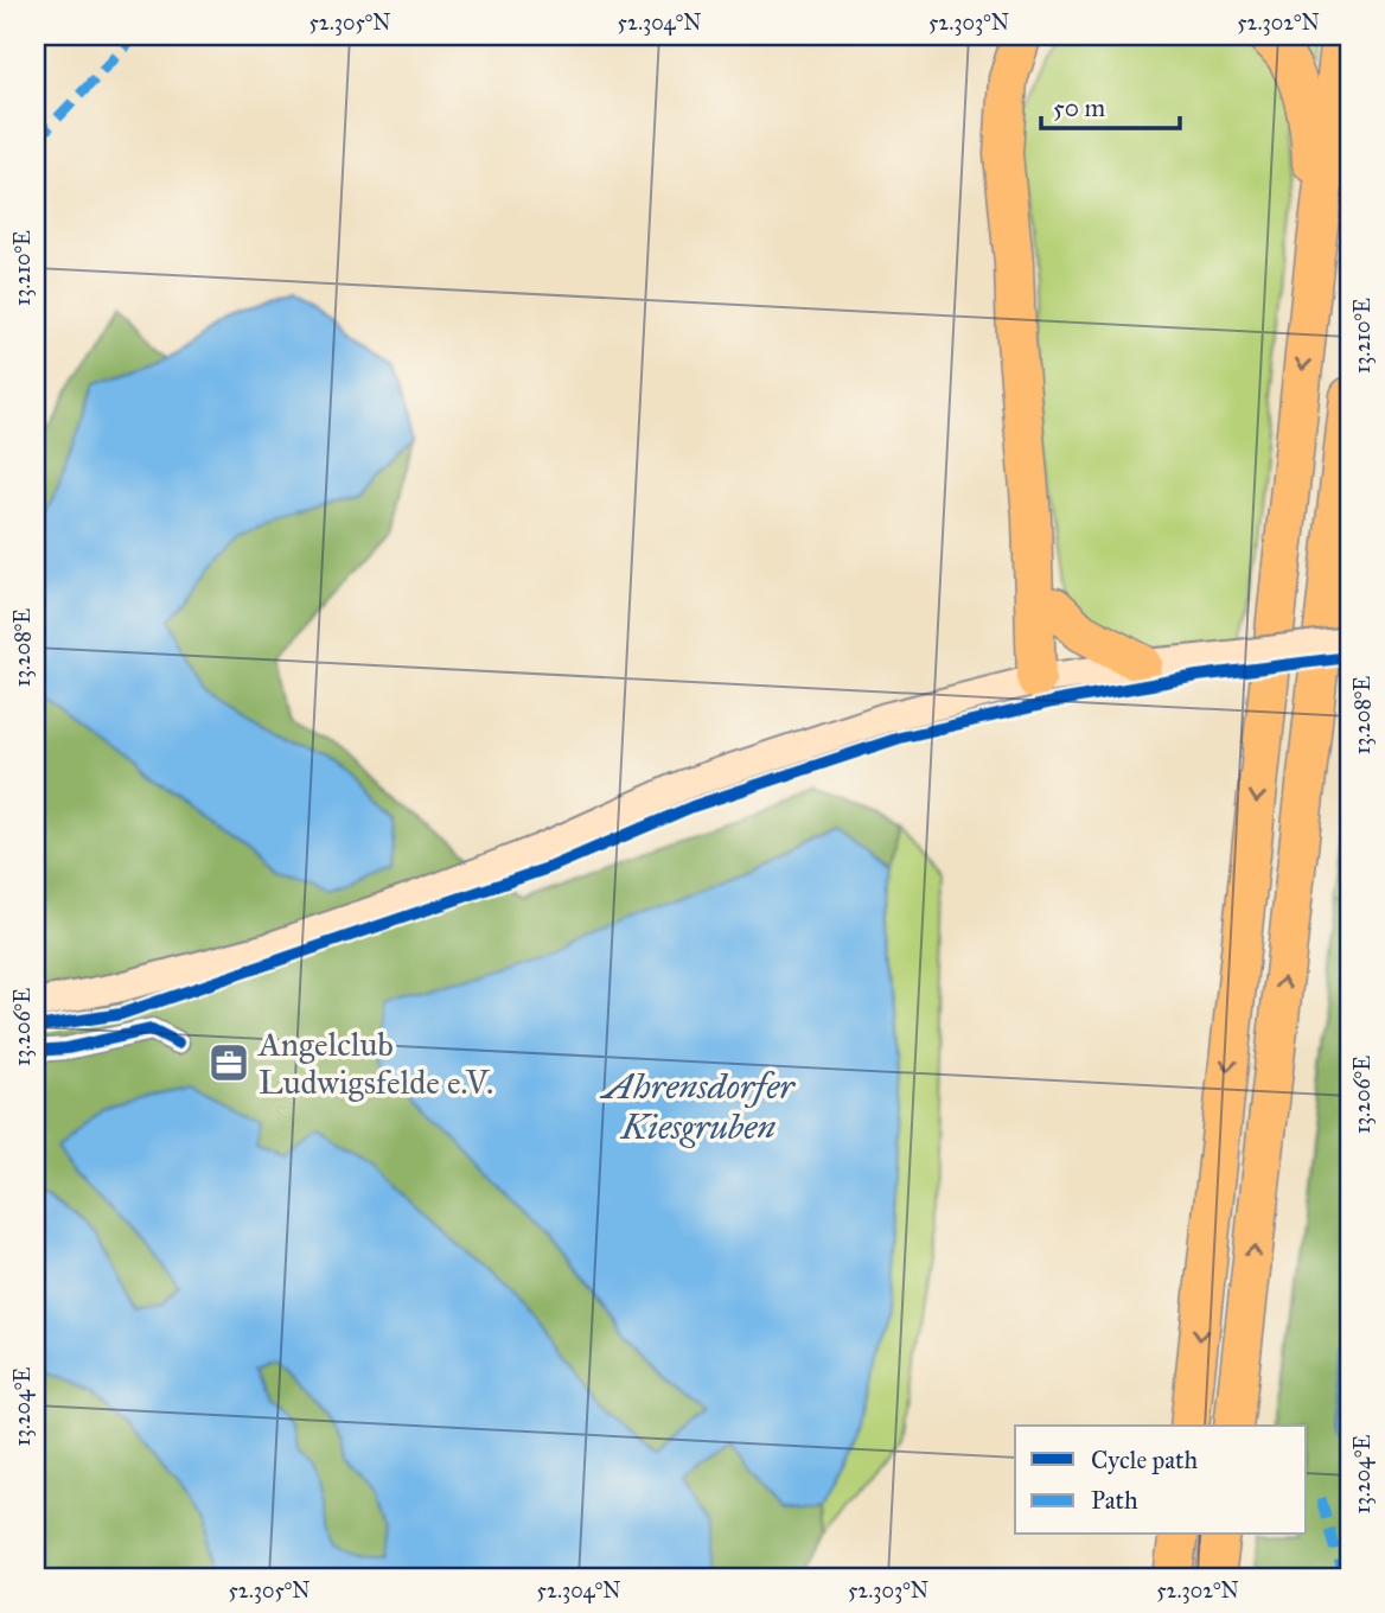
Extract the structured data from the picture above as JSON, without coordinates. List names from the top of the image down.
{
  "water": ["Ahrensdorfer Kiesgruben"],
  "places": {
    "office": ["Angelclub Ludwigsfelde e.V."]
  },
  "legend": ["Cycle path", "Path"],
  "scale_bar": "50 m",
  "coordinates": [
    "52.305°N",
    "52.304°N",
    "52.303°N",
    "52.302°N",
    "13.210°E",
    "13.208°E",
    "13.206°E",
    "13.204°E"
  ]
}
